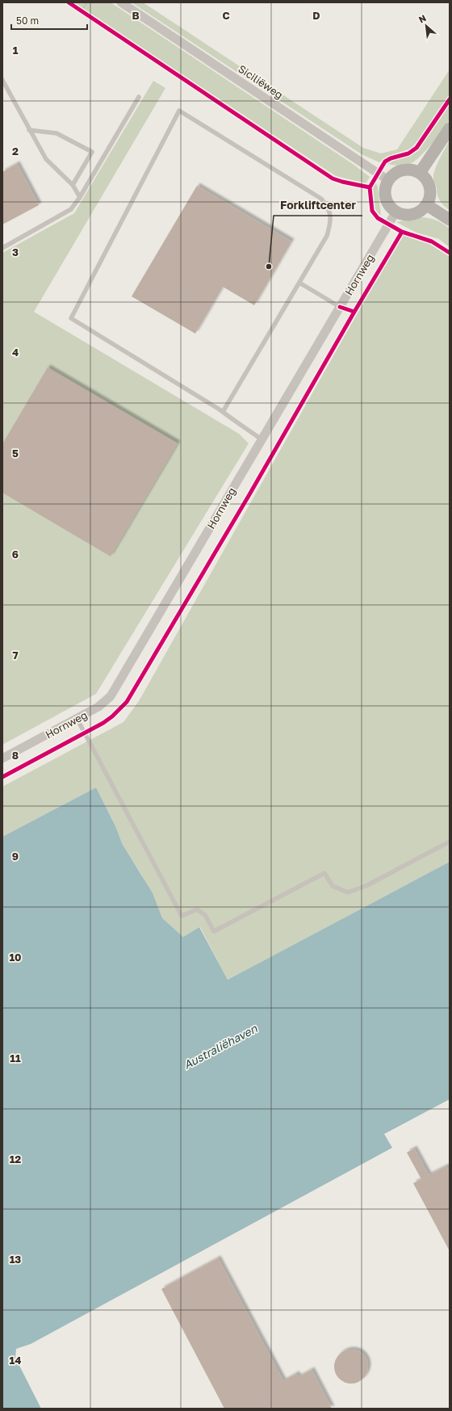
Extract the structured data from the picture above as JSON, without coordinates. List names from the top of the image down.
{
  "streets": {
    "street": ["Siciliëweg", "Hornweg"]
  },
  "crossings": [
    ["Siciliëweg", "Hornweg"]
  ],
  "water": ["Australiëhaven"],
  "places": ["Forkliftcenter"],
  "scale_bar": "50 m",
  "north": "top left",
  "grid": {
    "columns": ["B", "C", "D"],
    "rows": [
      "1",
      "2",
      "3",
      "4",
      "5",
      "6",
      "7",
      "8",
      "9",
      "10",
      "11",
      "12",
      "13",
      "14"
    ]
  }
}
